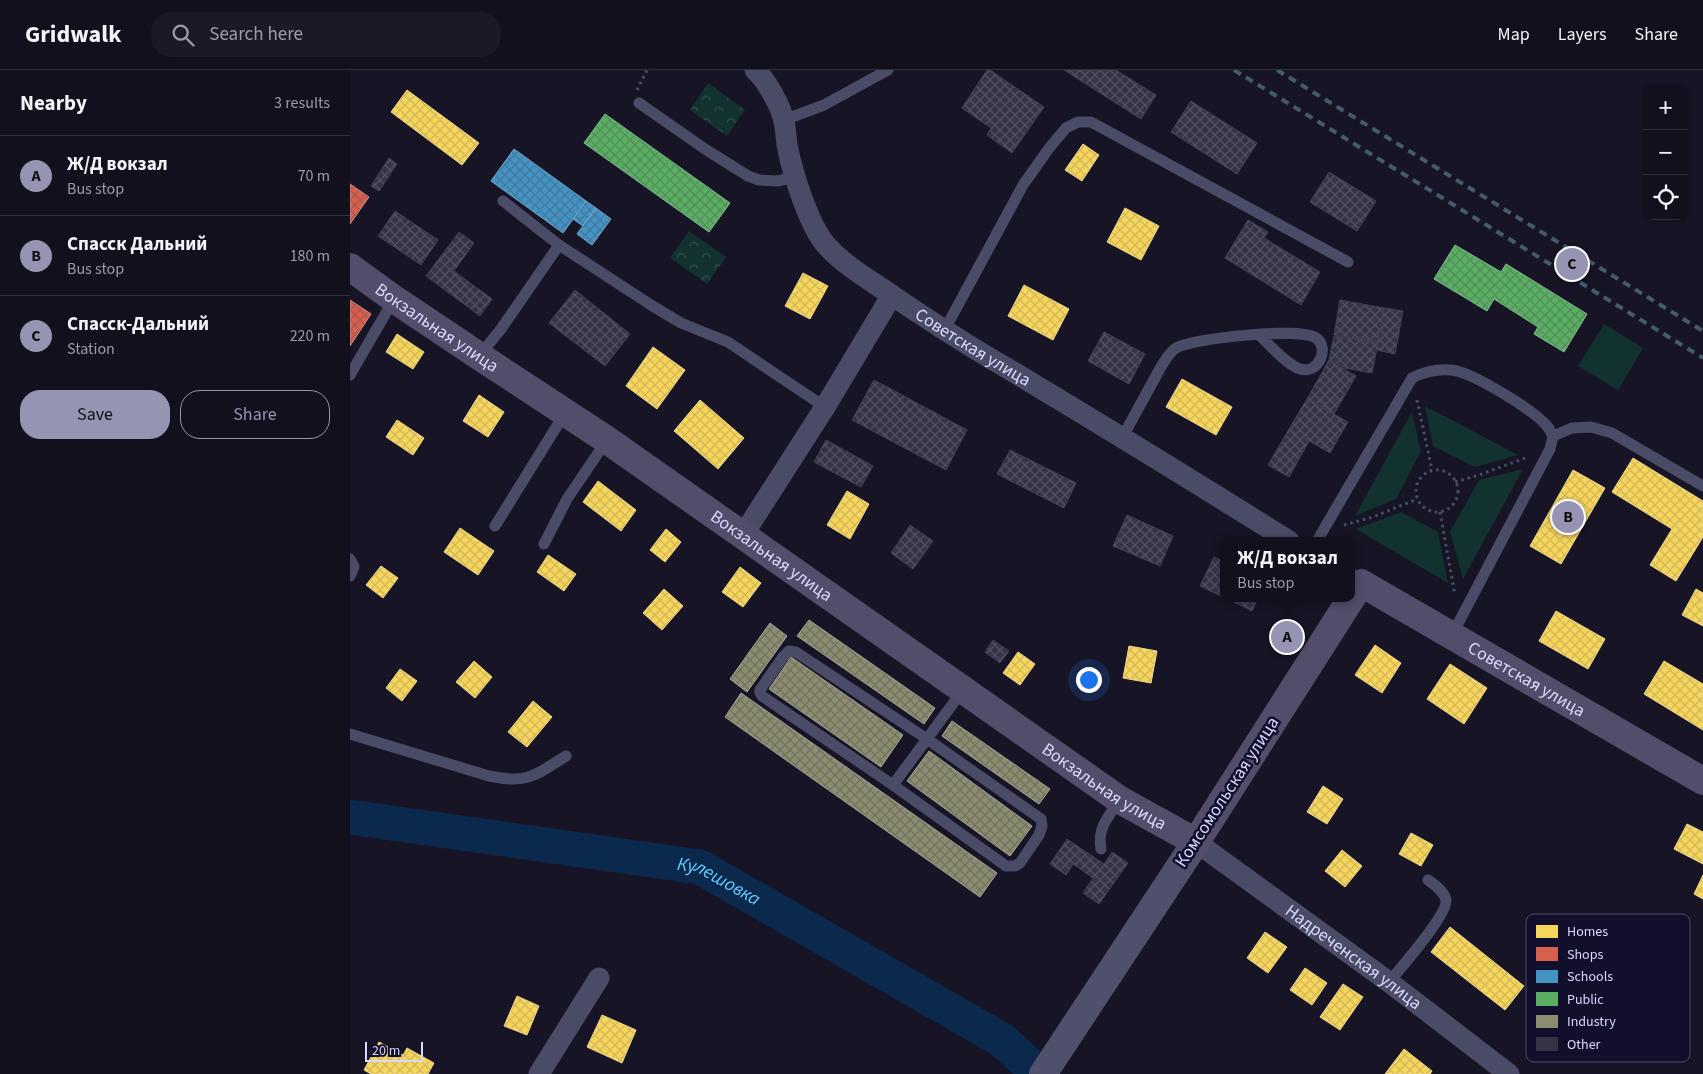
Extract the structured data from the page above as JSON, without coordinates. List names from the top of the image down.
{
  "streets": {
    "main road": ["Вокзальная улица", "Советская улица", "Комсомольская улица"],
    "street": ["Надреченская улица"]
  },
  "crossings": [
    ["Вокзальная улица", "Комсомольская улица"],
    ["Вокзальная улица", "Надреченская улица"],
    ["Комсомольская улица", "Надреченская улица"]
  ],
  "water": ["Кулешовка"],
  "legend": [
    "Homes",
    "Shops",
    "Schools",
    "Public",
    "Industry",
    "Other"
  ],
  "scale_bar": "20 m",
  "page": {
    "header": "Gridwalk",
    "search": "Search here",
    "nav": ["Map", "Layers", "Share"],
    "heading": ["Nearby", "3 results"],
    "map_buttons": ["+", "−"],
    "list": [
      {
        "mark": "A",
        "name": "Ж/Д вокзал",
        "note": "Bus stop",
        "value": "70 m"
      },
      {
        "mark": "B",
        "name": "Спасск Дальний",
        "note": "Bus stop",
        "value": "180 m"
      },
      {
        "mark": "C",
        "name": "Спасск-Дальний",
        "note": "Station",
        "value": "220 m"
      }
    ],
    "pins": ["C", "B", "A"],
    "buttons": ["Save", "Share"],
    "popup": ["Ж/Д вокзал", "Bus stop"],
    "scale": "20 m"
  }
}
